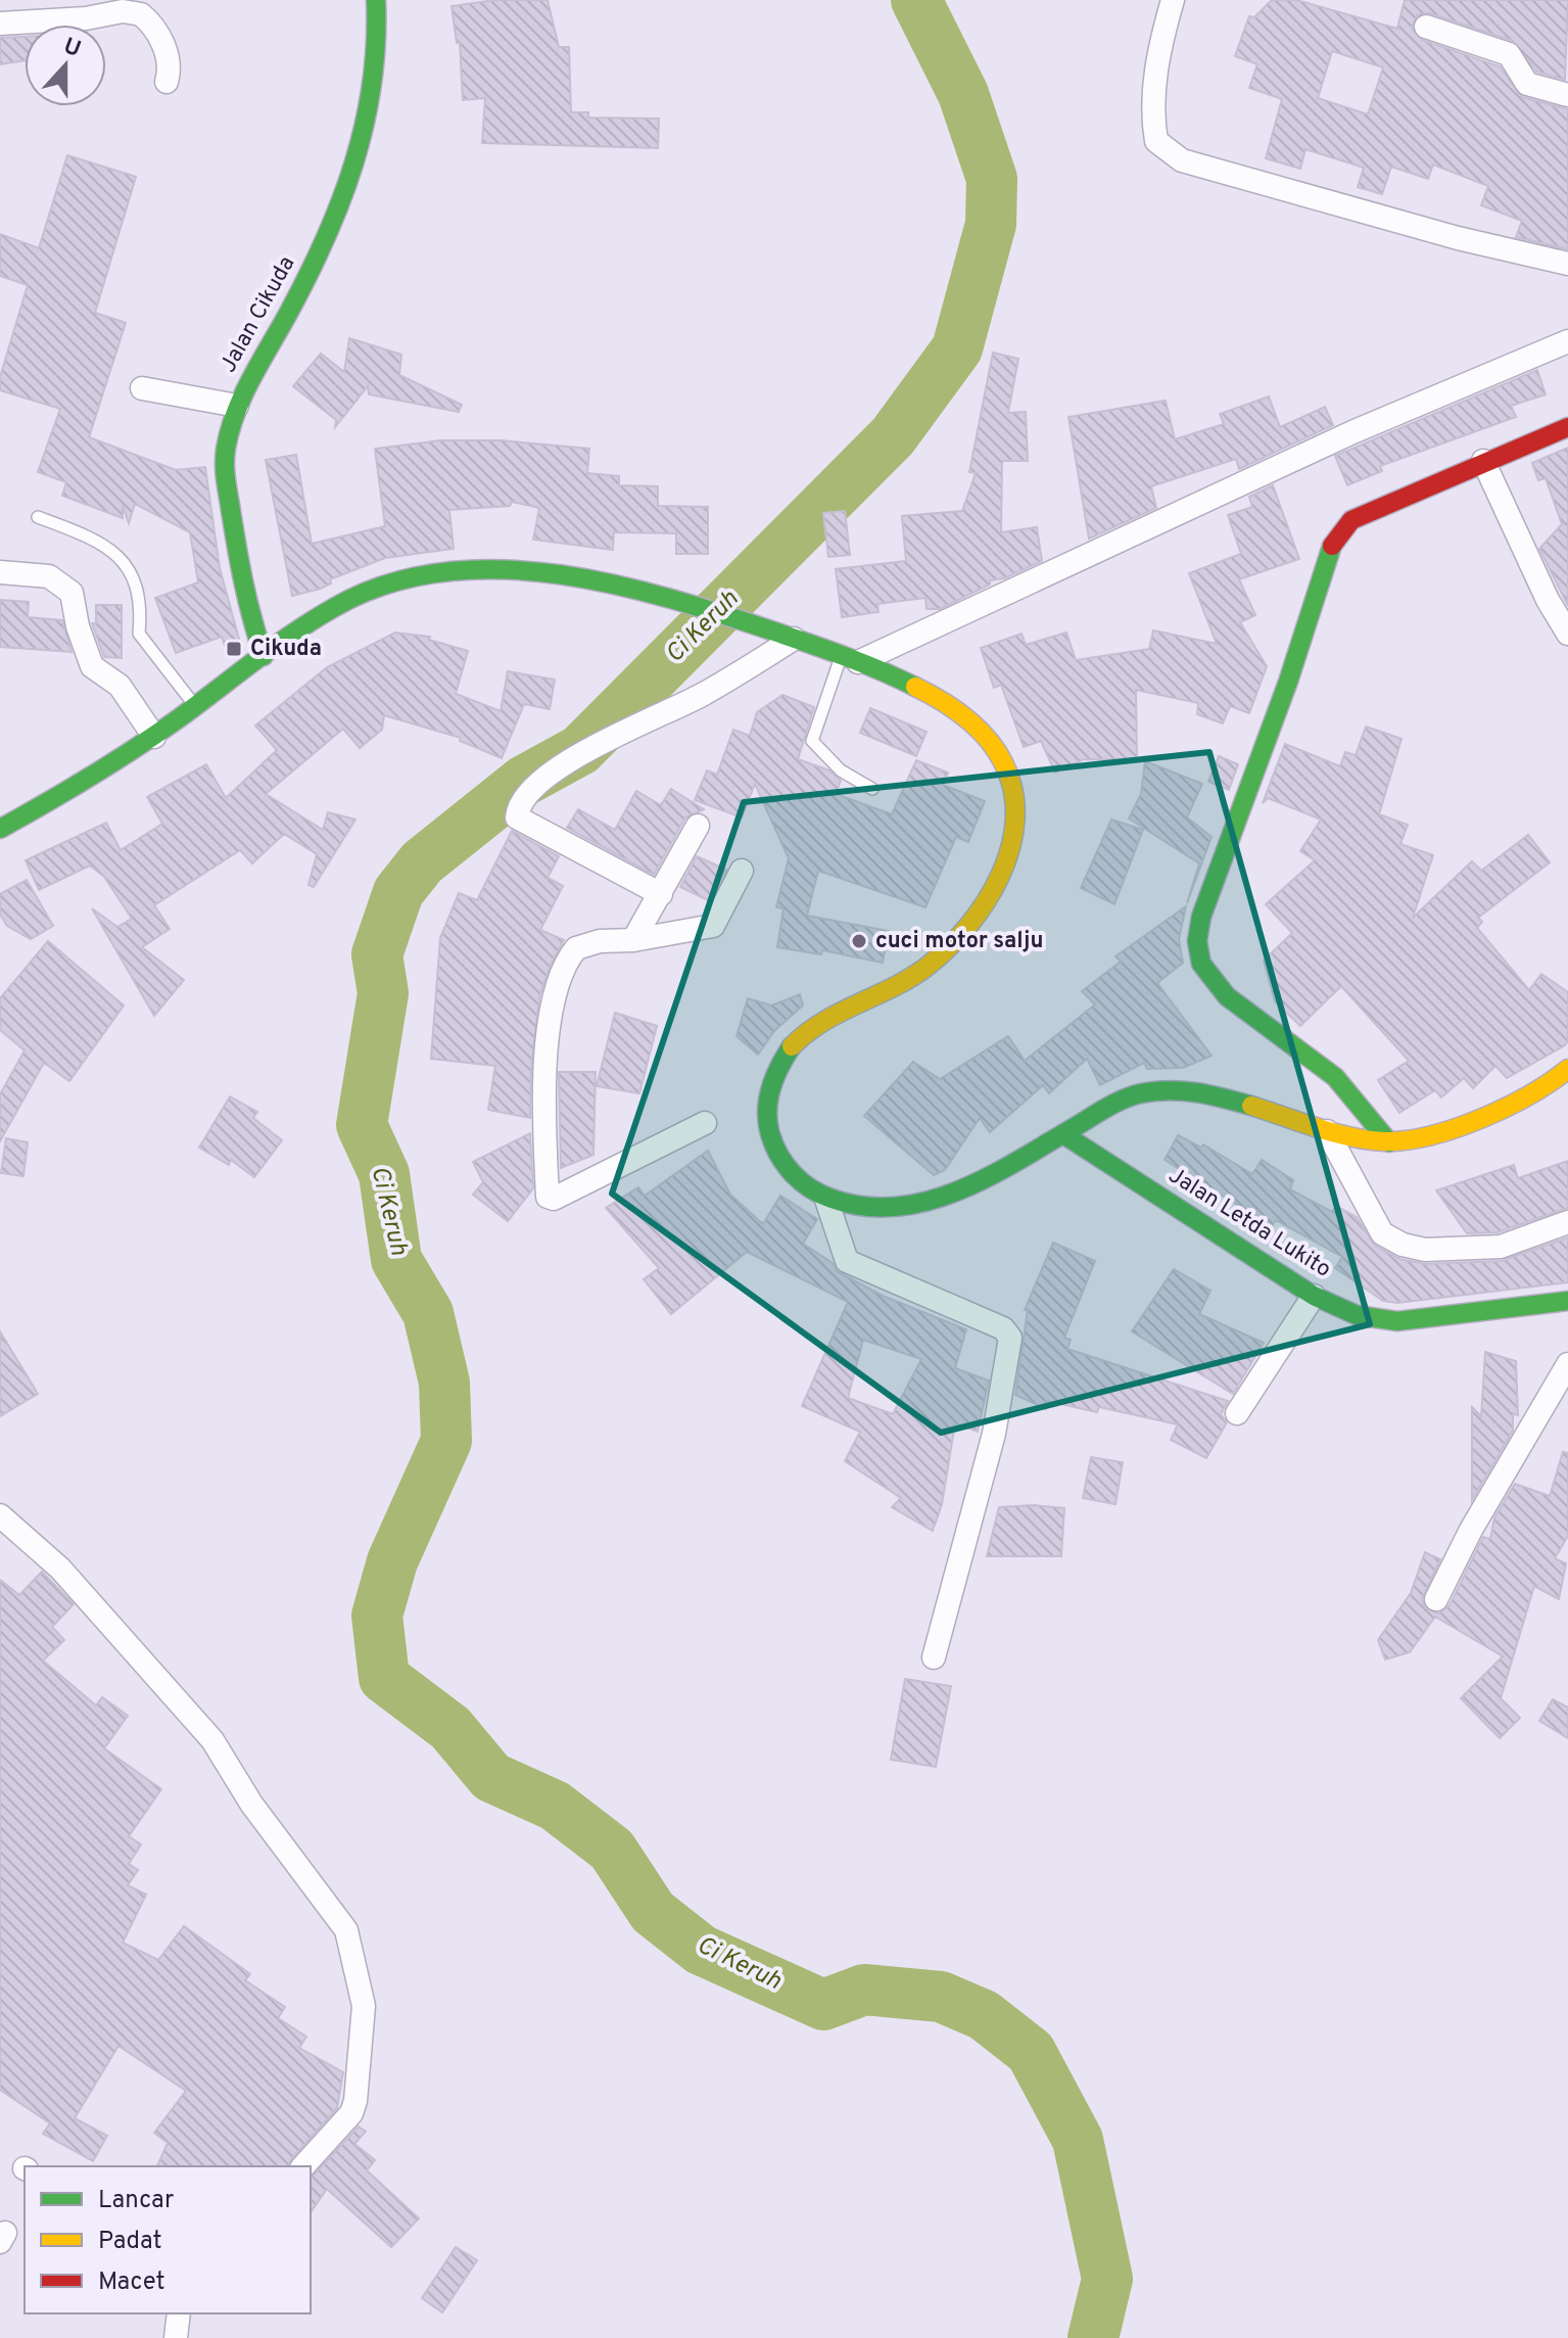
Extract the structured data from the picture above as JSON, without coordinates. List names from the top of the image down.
{
  "streets": {
    "main road": ["Jalan Cikuda", "Jalan Letda Lukito"]
  },
  "water": ["Ci Keruh"],
  "places": {
    "transit": ["Cikuda"],
    "other": ["cuci motor salju"]
  },
  "legend": ["Lancar", "Padat", "Macet"],
  "north": "top"
}
